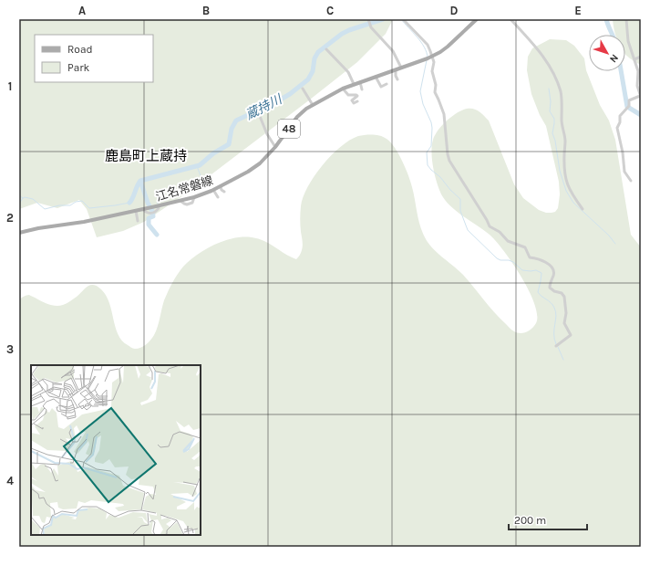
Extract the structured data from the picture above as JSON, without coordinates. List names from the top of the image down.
{
  "streets": {
    "main road": ["48", "江名常磐線"]
  },
  "districts": ["鹿島町上蔵持"],
  "water": ["蔵持川"],
  "legend": ["Road", "Park"],
  "scale_bar": "200 m",
  "north": "bottom right",
  "grid": {
    "columns": [
      "A",
      "B",
      "C",
      "D",
      "E"
    ],
    "rows": [
      "1",
      "2",
      "3",
      "4"
    ]
  }
}
